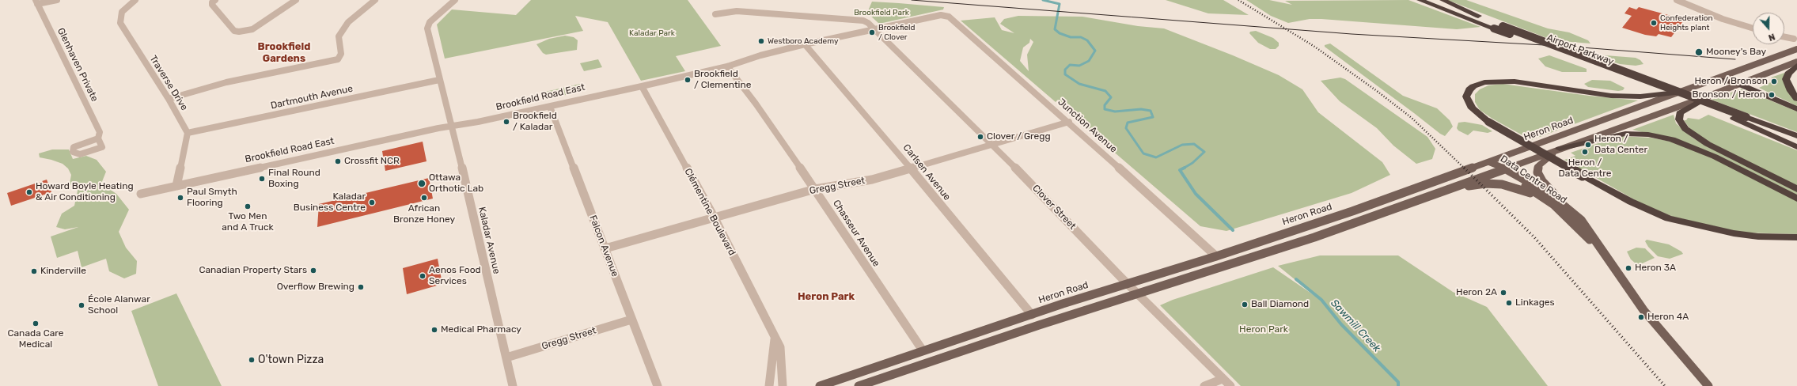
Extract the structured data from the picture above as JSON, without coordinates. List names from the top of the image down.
{
  "streets": {
    "highway": ["Airport Parkway"],
    "main road": ["Heron Road", "Data Centre Road"],
    "street": [
      "Glenhaven Private",
      "Traverse Drive",
      "Dartmouth Avenue",
      "Brookfield Road East",
      "Junction Avenue",
      "Carlsen Avenue",
      "Gregg Street",
      "Clover Street",
      "Clémentine Boulevard",
      "Chasseur Avenue",
      "Kaladar Avenue",
      "Falcon Avenue"
    ]
  },
  "crossings": [
    ["Traverse Drive", "Dartmouth Avenue"],
    ["Dartmouth Avenue", "Kaladar Avenue"],
    ["Brookfield Road East", "Junction Avenue"],
    ["Brookfield Road East", "Carlsen Avenue"],
    ["Brookfield Road East", "Clover Street"],
    ["Brookfield Road East", "Clémentine Boulevard"],
    ["Brookfield Road East", "Chasseur Avenue"],
    ["Brookfield Road East", "Kaladar Avenue"],
    ["Brookfield Road East", "Falcon Avenue"],
    ["Junction Avenue", "Heron Road"],
    ["Junction Avenue", "Gregg Street"],
    ["Heron Road", "Carlsen Avenue"],
    ["Heron Road", "Data Centre Road"],
    ["Heron Road", "Clover Street"],
    ["Heron Road", "Chasseur Avenue"],
    ["Carlsen Avenue", "Gregg Street"],
    ["Gregg Street", "Clover Street"],
    ["Gregg Street", "Clémentine Boulevard"],
    ["Gregg Street", "Chasseur Avenue"],
    ["Gregg Street", "Kaladar Avenue"],
    ["Gregg Street", "Falcon Avenue"]
  ],
  "districts": ["Brookfield Gardens", "Heron Park"],
  "water": ["Sawmill Creek"],
  "parks": ["Brookfield Park", "Kaladar Park", "Heron Park"],
  "places": [
    "Confederation Heights plant",
    "Brookfield / Clover",
    "Westboro Academy",
    "Mooney's Bay",
    "Brookfield / Clementine",
    "Heron / Bronson",
    "Bronson / Heron",
    "Brookfield / Kaladar",
    "Clover / Gregg",
    "Heron / Data Center",
    "Heron / Data Centre",
    "Crossfit NCR",
    "Final Round Boxing",
    "Ottawa Orthotic Lab",
    "Howard Boyle Heating & Air Conditioning",
    "Paul Smyth Flooring",
    "African Bronze Honey",
    "Kaladar Business Centre",
    "Two Men and A Truck",
    "Heron 3A",
    "Canadian Property Stars",
    "Kinderville",
    "Aenos Food Services",
    "Overflow Brewing",
    "Heron 2A",
    "Linkages",
    "Ball Diamond",
    "École Alanwar School",
    "Heron 4A",
    "Canada Care Medical",
    "Medical Pharmacy",
    "O'town Pizza"
  ],
  "north": "bottom"
}
